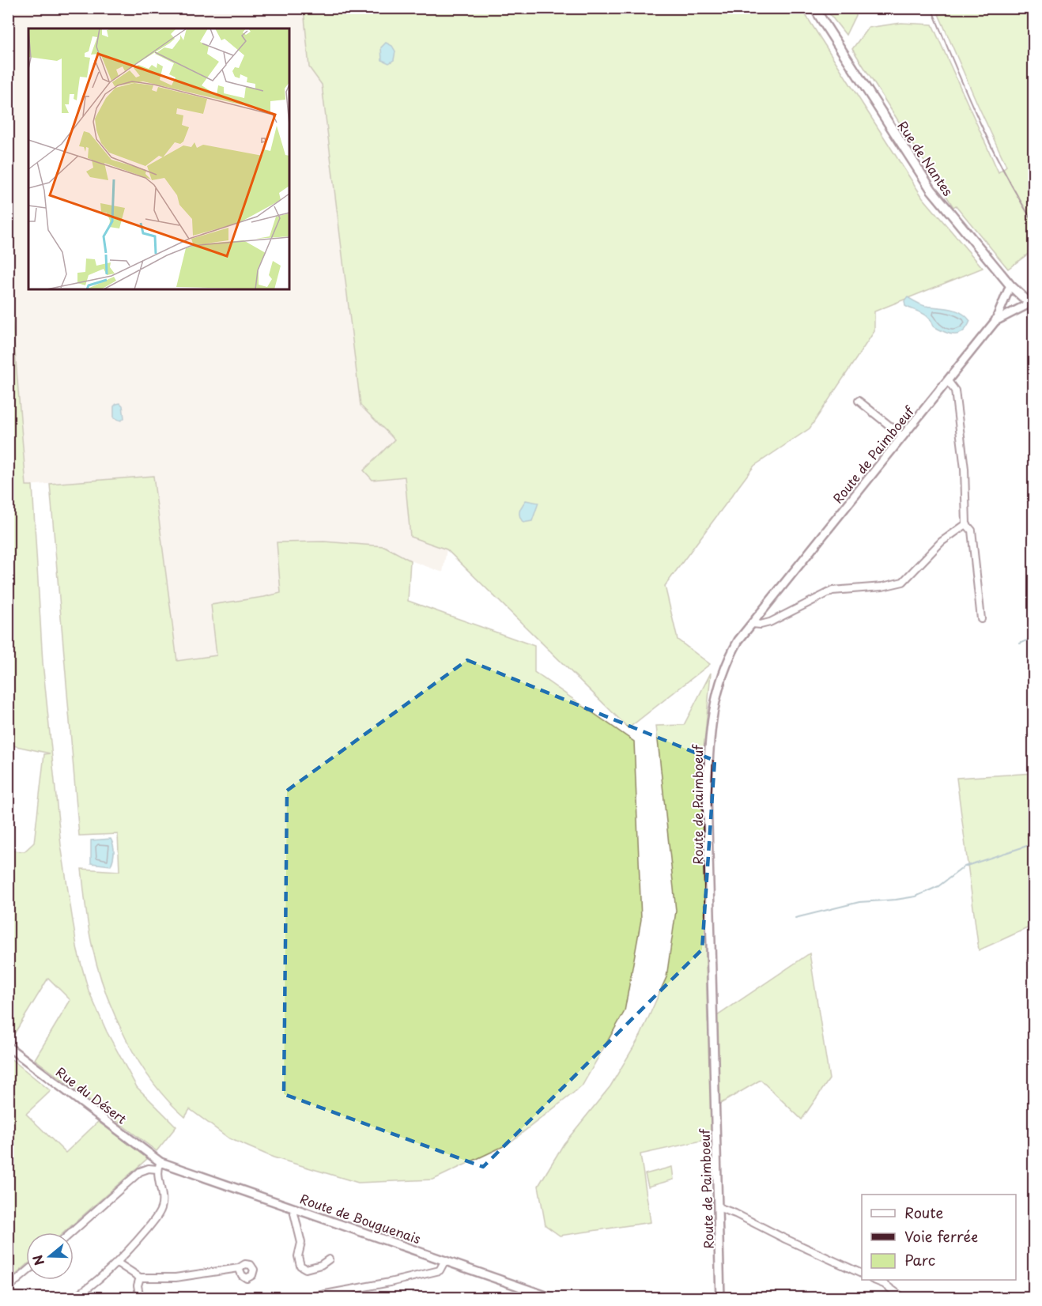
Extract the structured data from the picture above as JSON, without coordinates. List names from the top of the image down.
{
  "streets": {
    "main road": ["Rue de Nantes"],
    "street": ["Route de Paimboeuf", "Rue du Désert", "Route de Bouguenais"]
  },
  "crossings": [
    ["Rue de Nantes", "Route de Paimboeuf"],
    ["Rue du Désert", "Route de Bouguenais"]
  ],
  "legend": ["Route", "Voie ferrée", "Parc"],
  "north": "left"
}
